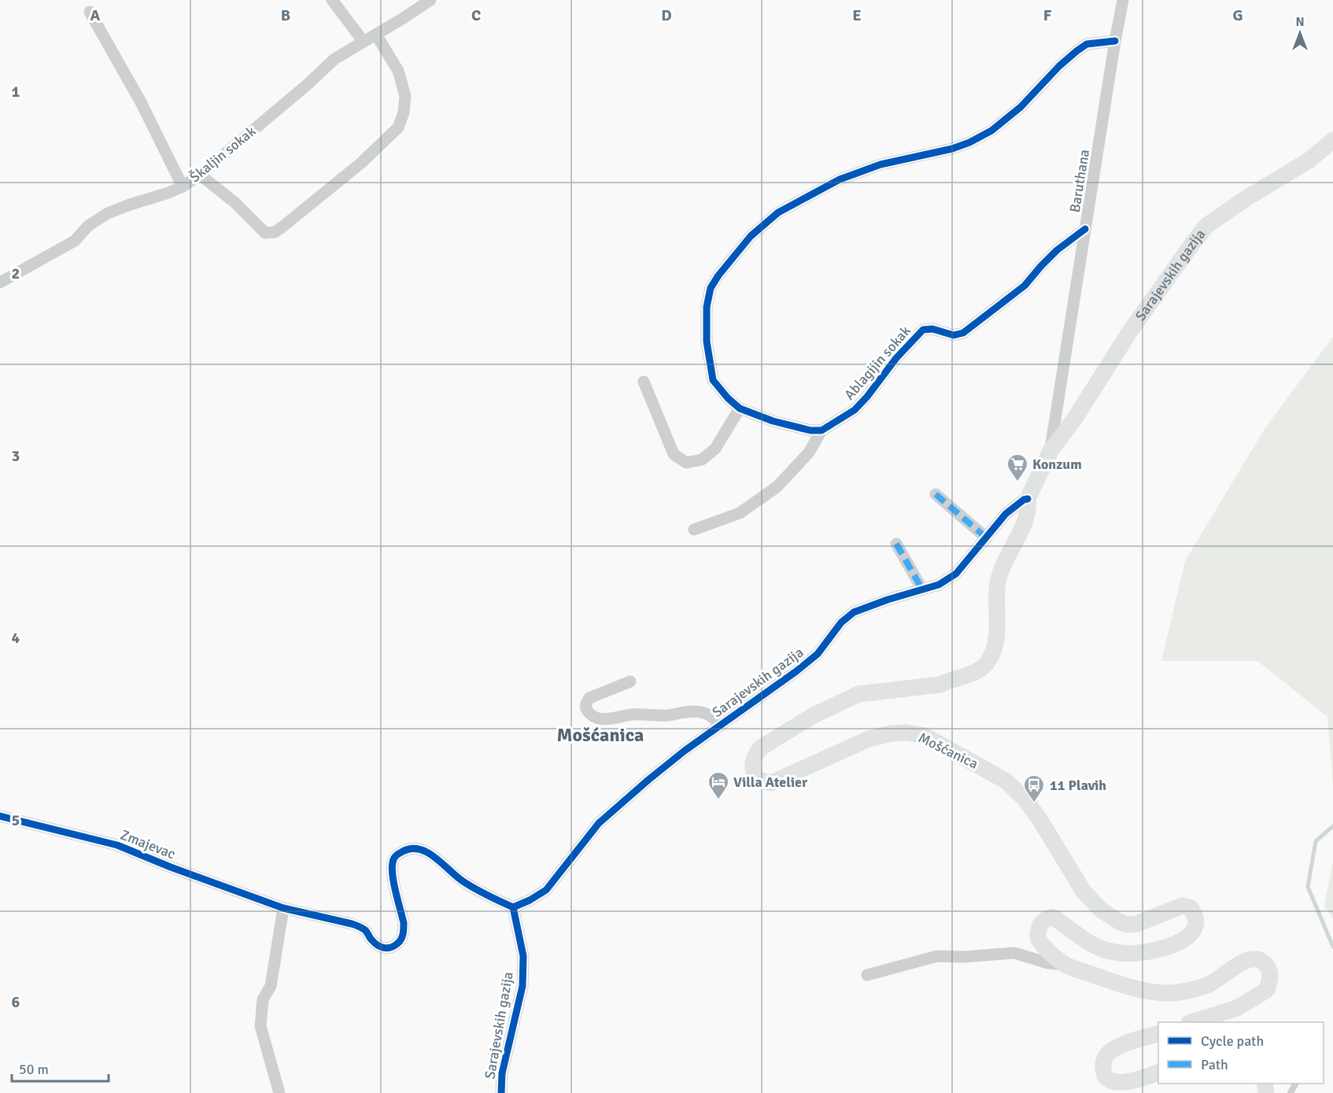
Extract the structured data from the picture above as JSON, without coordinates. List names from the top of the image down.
{
  "streets": {
    "main road": ["Baruthana", "Sarajevskih gazija", "Mošćanica"],
    "street": ["Škaljin sokak", "Ablagijin sokak", "Zmajevac"]
  },
  "crossings": [
    ["Baruthana", "Sarajevskih gazija"],
    ["Baruthana", "Ablagijin sokak"],
    ["Baruthana", "Mošćanica"],
    ["Sarajevskih gazija", "Mošćanica"]
  ],
  "districts": ["Mošćanica"],
  "places": {
    "supermarket": ["Konzum"],
    "hotel": ["Villa Atelier"],
    "bus stop": ["11 Plavih"]
  },
  "legend": ["Cycle path", "Path"],
  "scale_bar": "50 m",
  "north": "top",
  "grid": {
    "columns": [
      "A",
      "B",
      "C",
      "D",
      "E",
      "F",
      "G"
    ],
    "rows": [
      "1",
      "2",
      "3",
      "4",
      "5",
      "6"
    ]
  }
}
